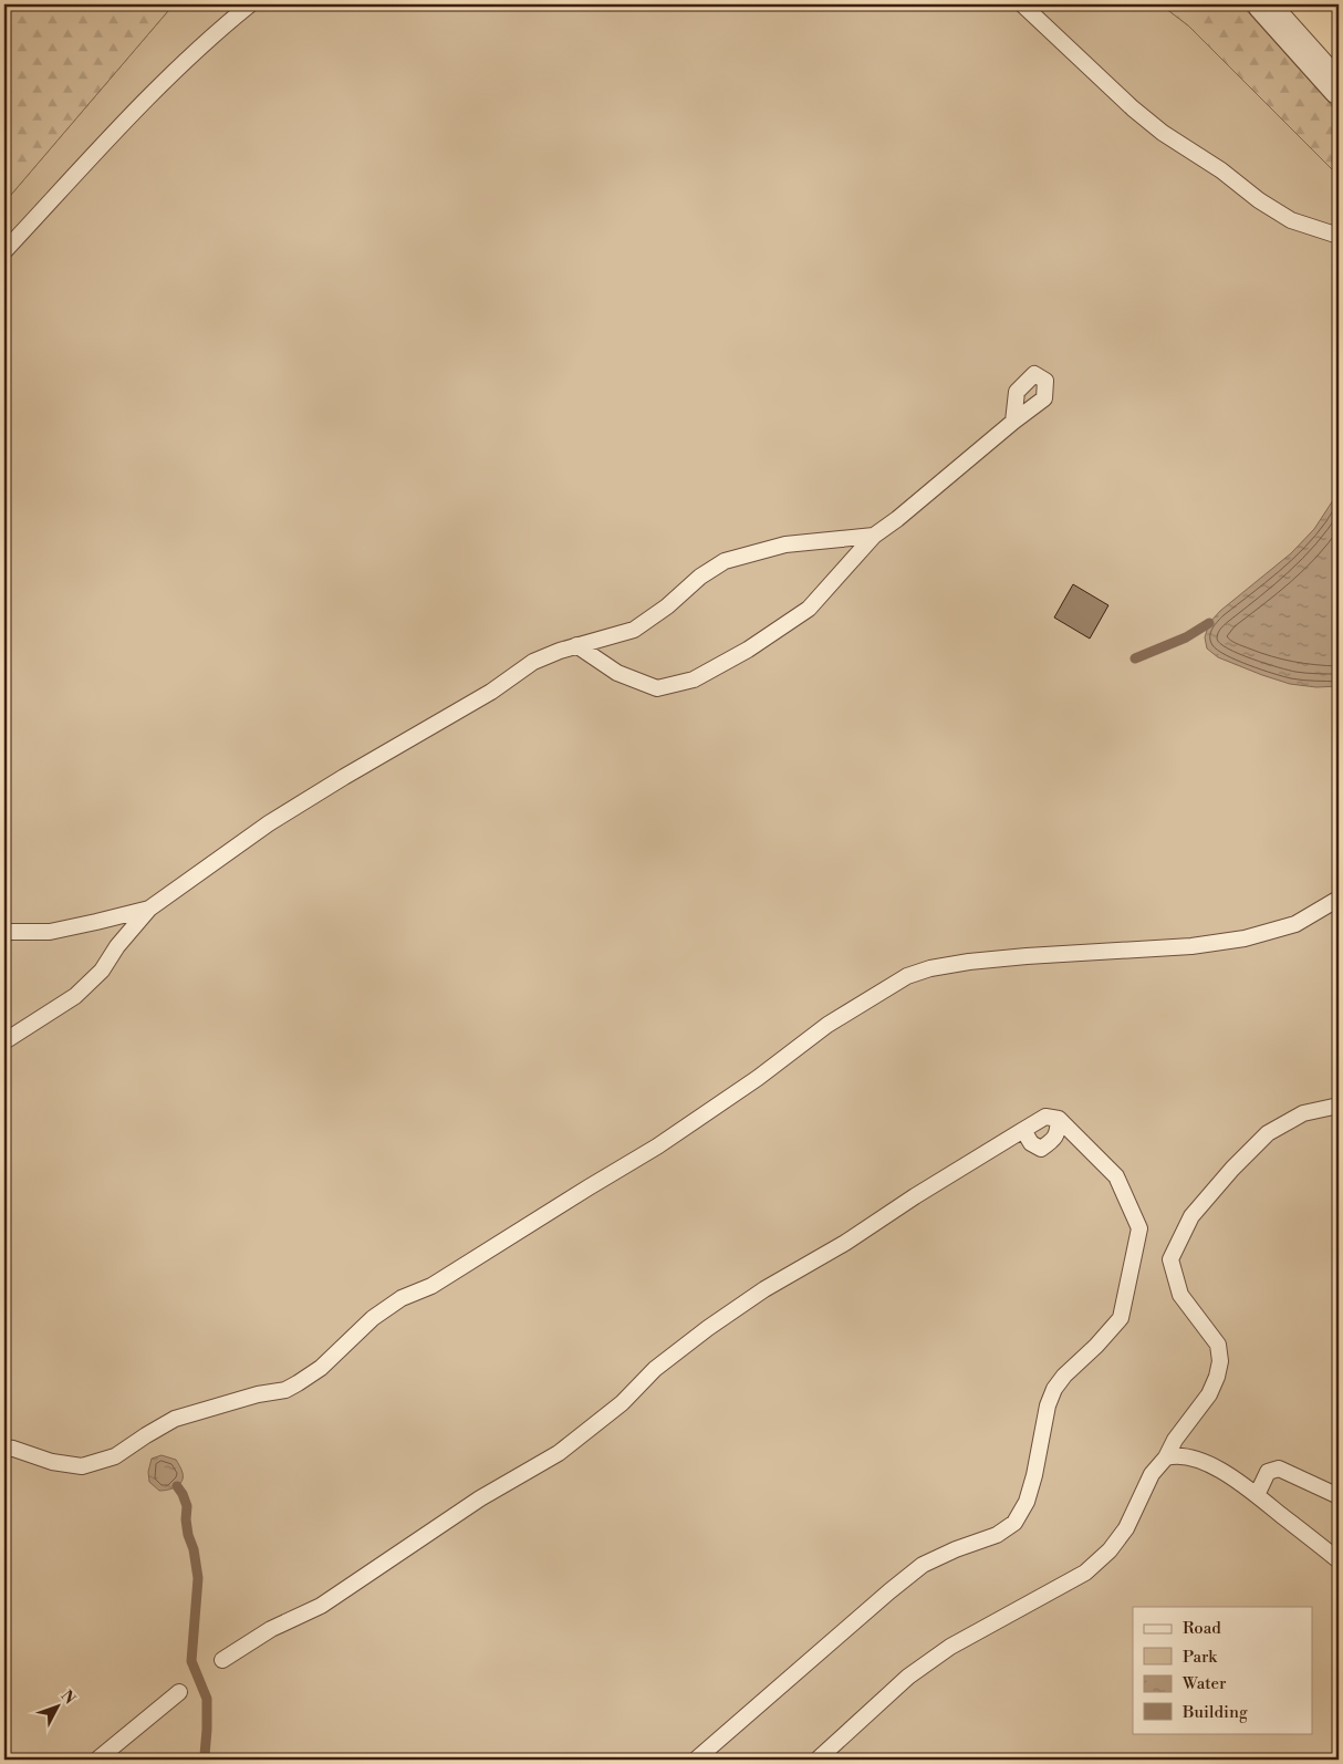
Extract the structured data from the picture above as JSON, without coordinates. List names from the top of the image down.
{
  "legend": [
    "Road",
    "Park",
    "Water",
    "Building"
  ],
  "north": "top right"
}
